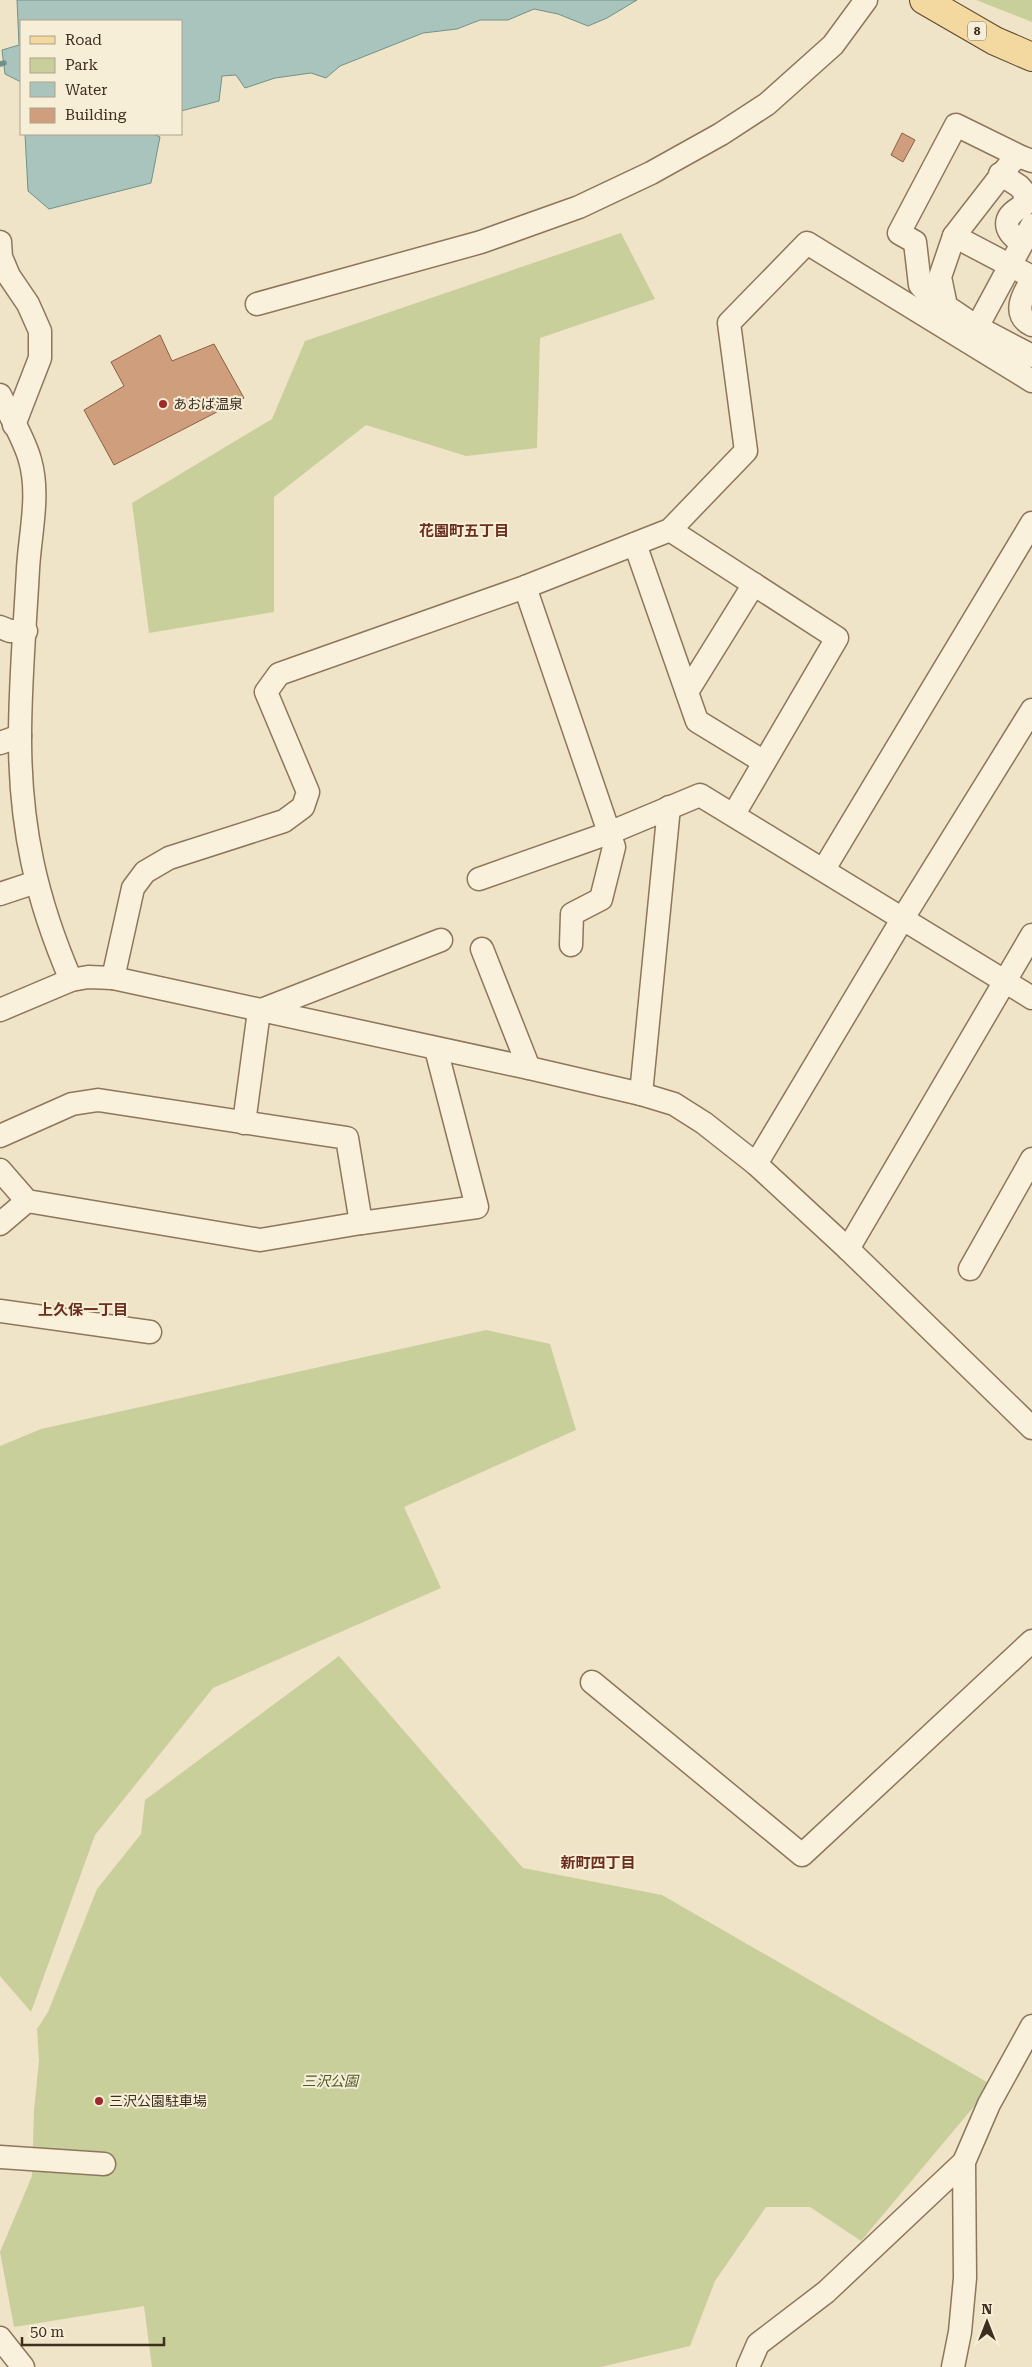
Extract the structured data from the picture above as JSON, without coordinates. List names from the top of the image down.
{
  "streets": {
    "main road": ["8"]
  },
  "districts": ["花園町五丁目", "上久保一丁目", "新町四丁目"],
  "parks": ["三沢公園"],
  "places": ["あおば温泉", "三沢公園駐車場"],
  "legend": [
    "Road",
    "Park",
    "Water",
    "Building"
  ],
  "scale_bar": "50 m",
  "north": "top"
}
